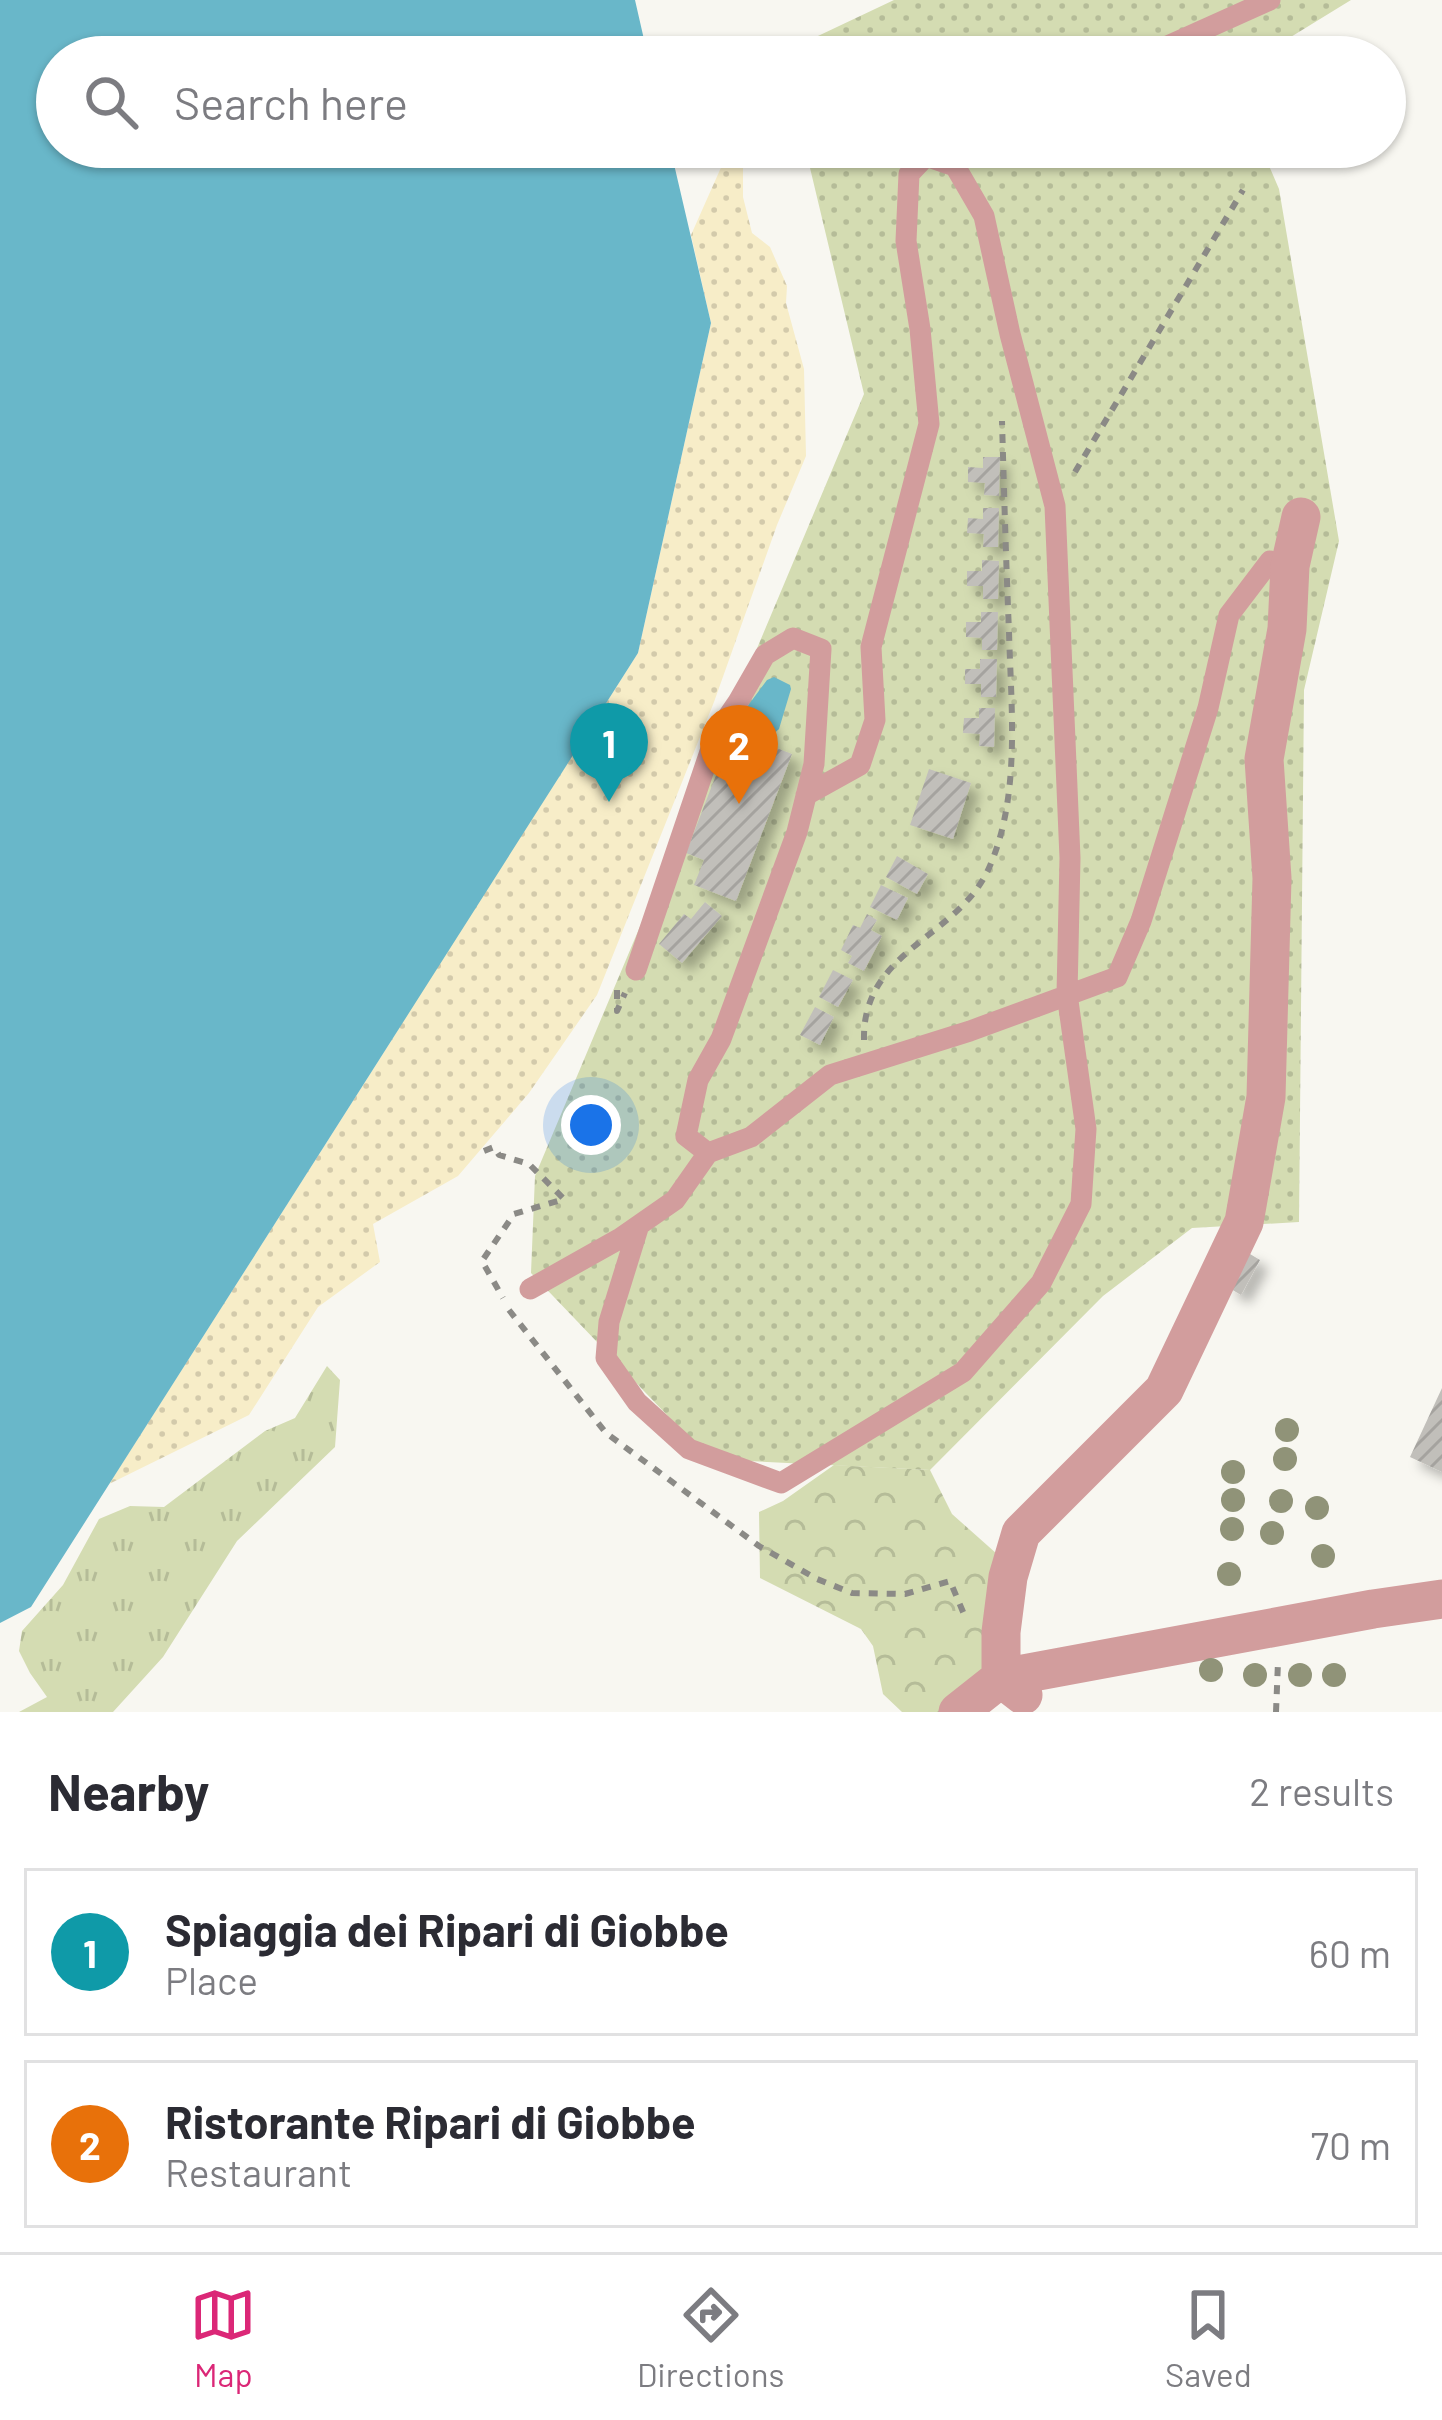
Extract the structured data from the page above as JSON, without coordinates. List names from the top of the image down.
{
  "page": {
    "search": "Search here",
    "pins": ["1", "2"],
    "heading": ["Nearby", "2 results"],
    "list": [
      {
        "mark": "1",
        "name": "Spiaggia dei Ripari di Giobbe",
        "note": "Place",
        "value": "60 m"
      },
      {
        "mark": "2",
        "name": "Ristorante Ripari di Giobbe",
        "note": "Restaurant",
        "value": "70 m"
      }
    ],
    "nav": ["Map", "Directions", "Saved"]
  }
}
